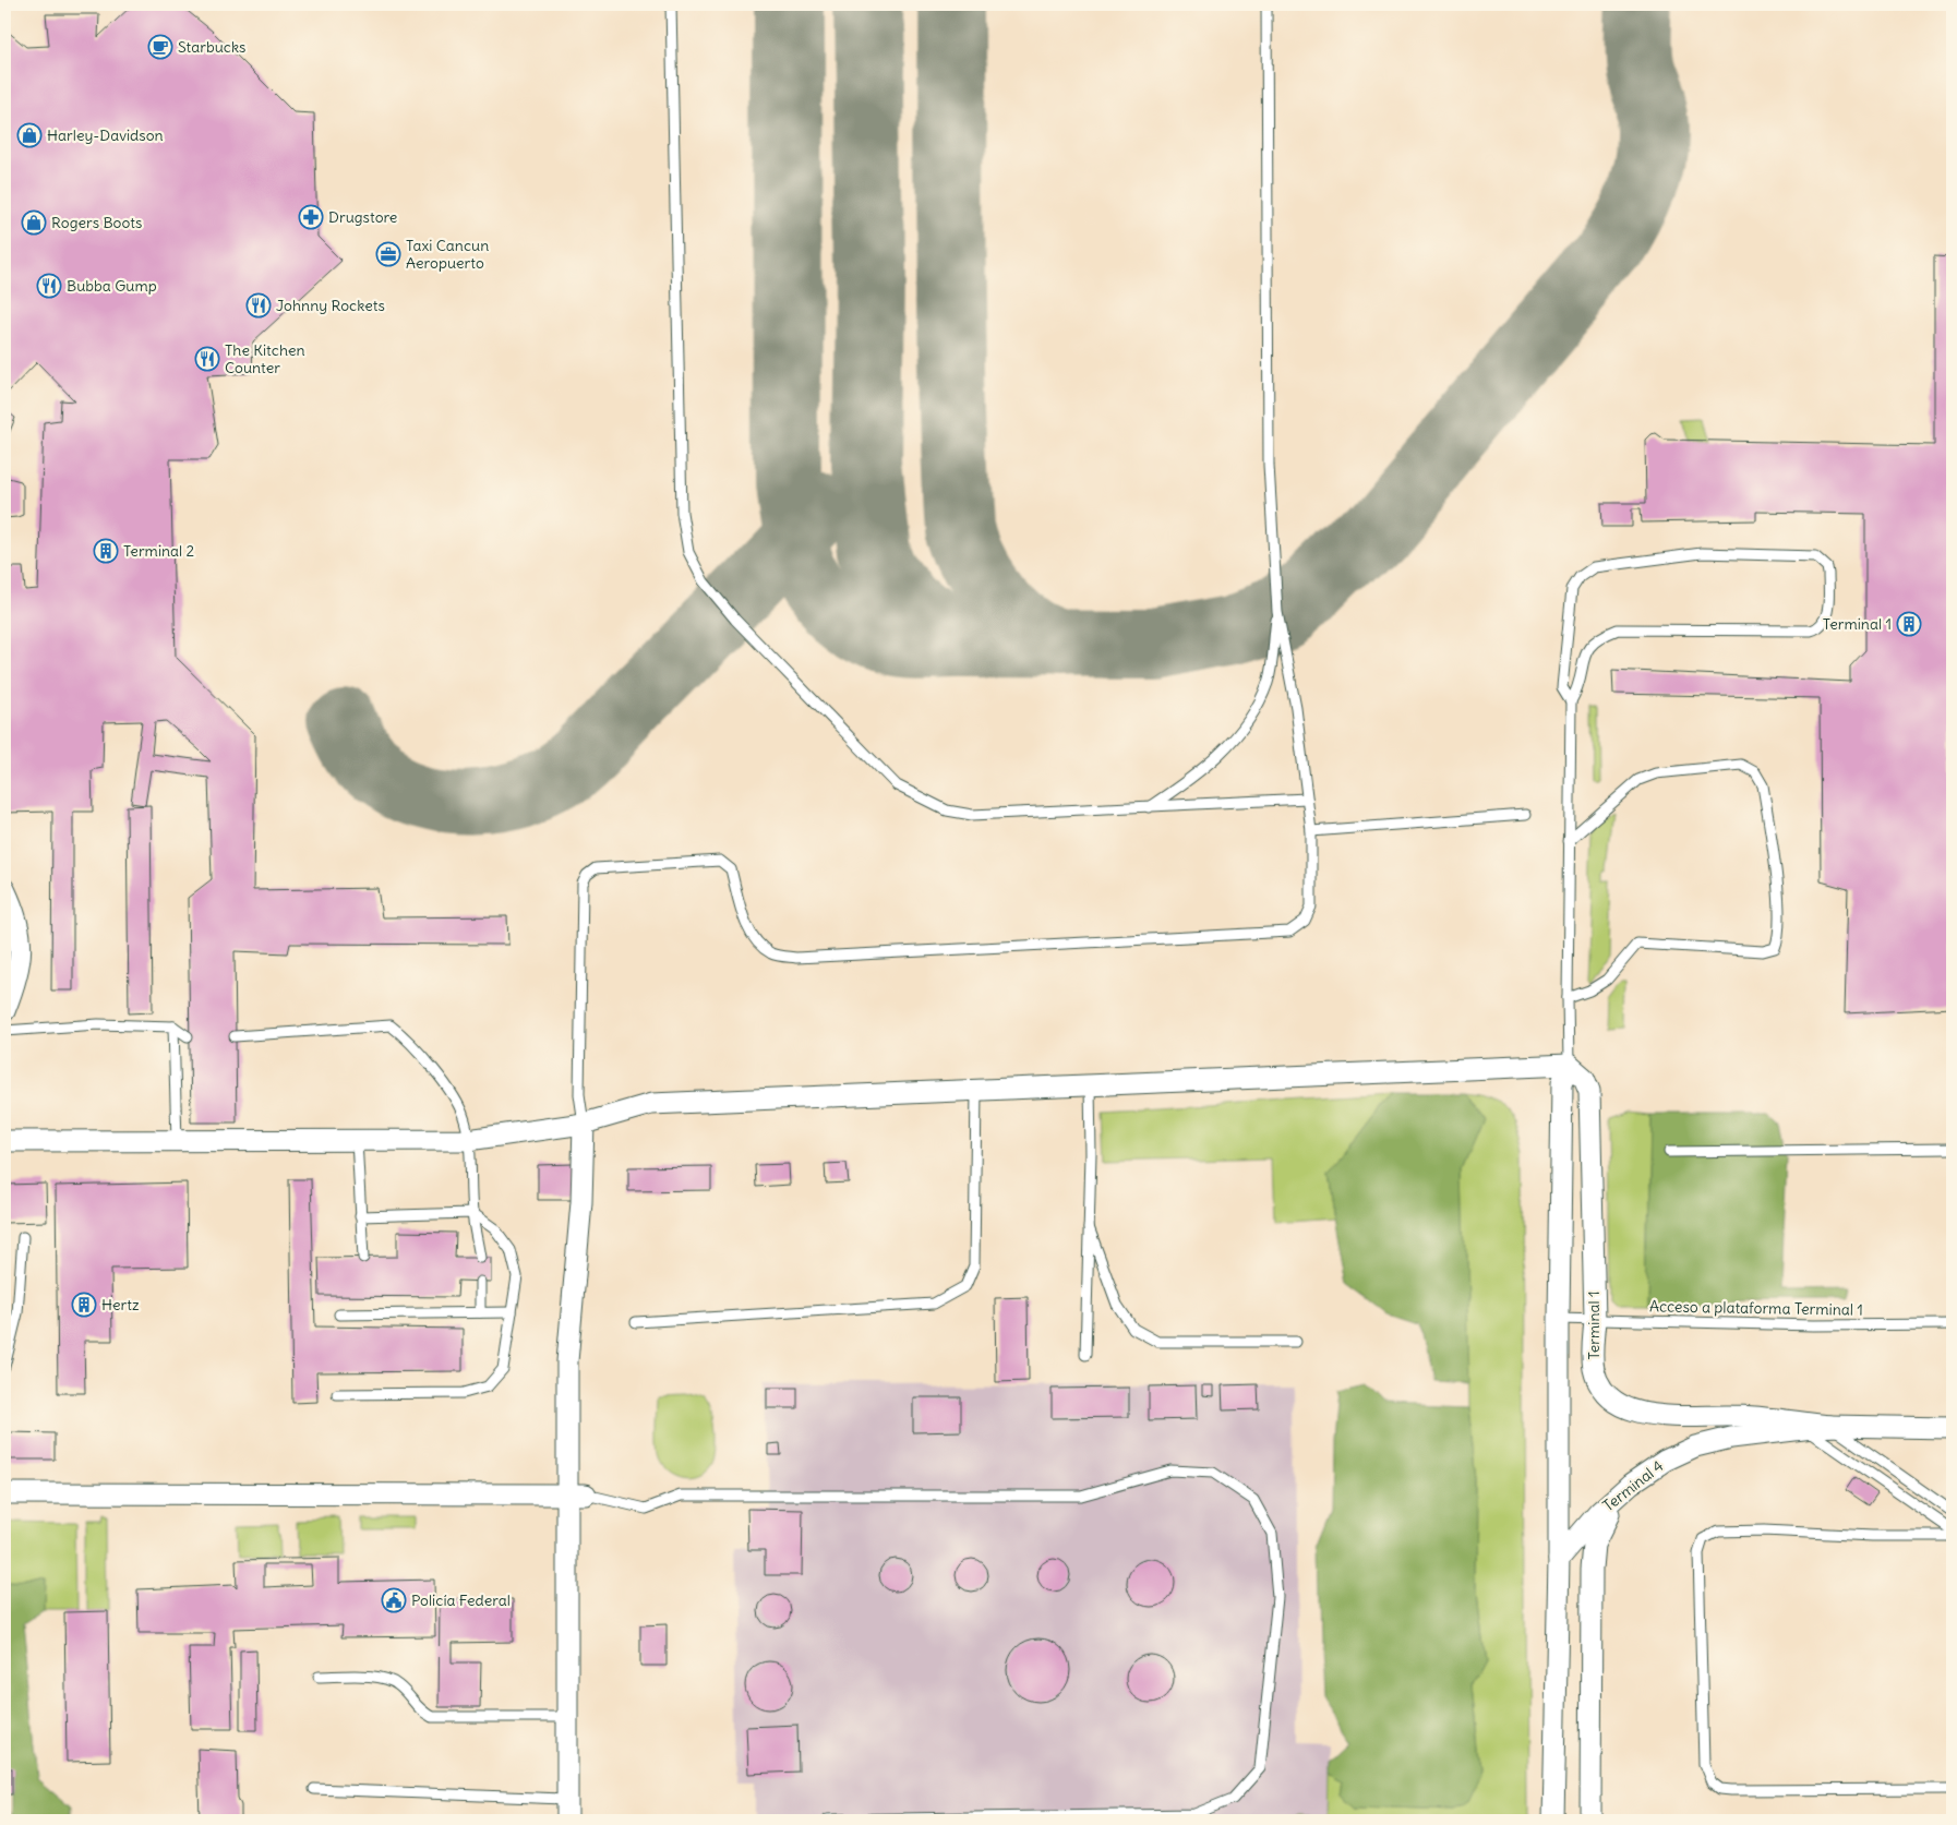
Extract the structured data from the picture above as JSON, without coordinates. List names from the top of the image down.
{
  "streets": {
    "street": ["Terminal 1", "Terminal 4"],
    "lane": ["Acceso a plataforma Terminal 1"]
  },
  "crossings": [
    ["Acceso a plataforma Terminal 1", "Terminal 1"],
    ["Terminal 1", "Terminal 4"]
  ],
  "places": {
    "cafe": ["Starbucks"],
    "shop": ["Harley-Davidson", "Rogers Boots"],
    "pharmacy": ["Drugstore"],
    "office": ["Taxi Cancun Aeropuerto"],
    "restaurant": ["Bubba Gump", "Johnny Rockets", "The Kitchen Counter"],
    "building": ["Terminal 2", "Terminal 1", "Hertz"],
    "public building": ["Policía Federal"]
  }
}
